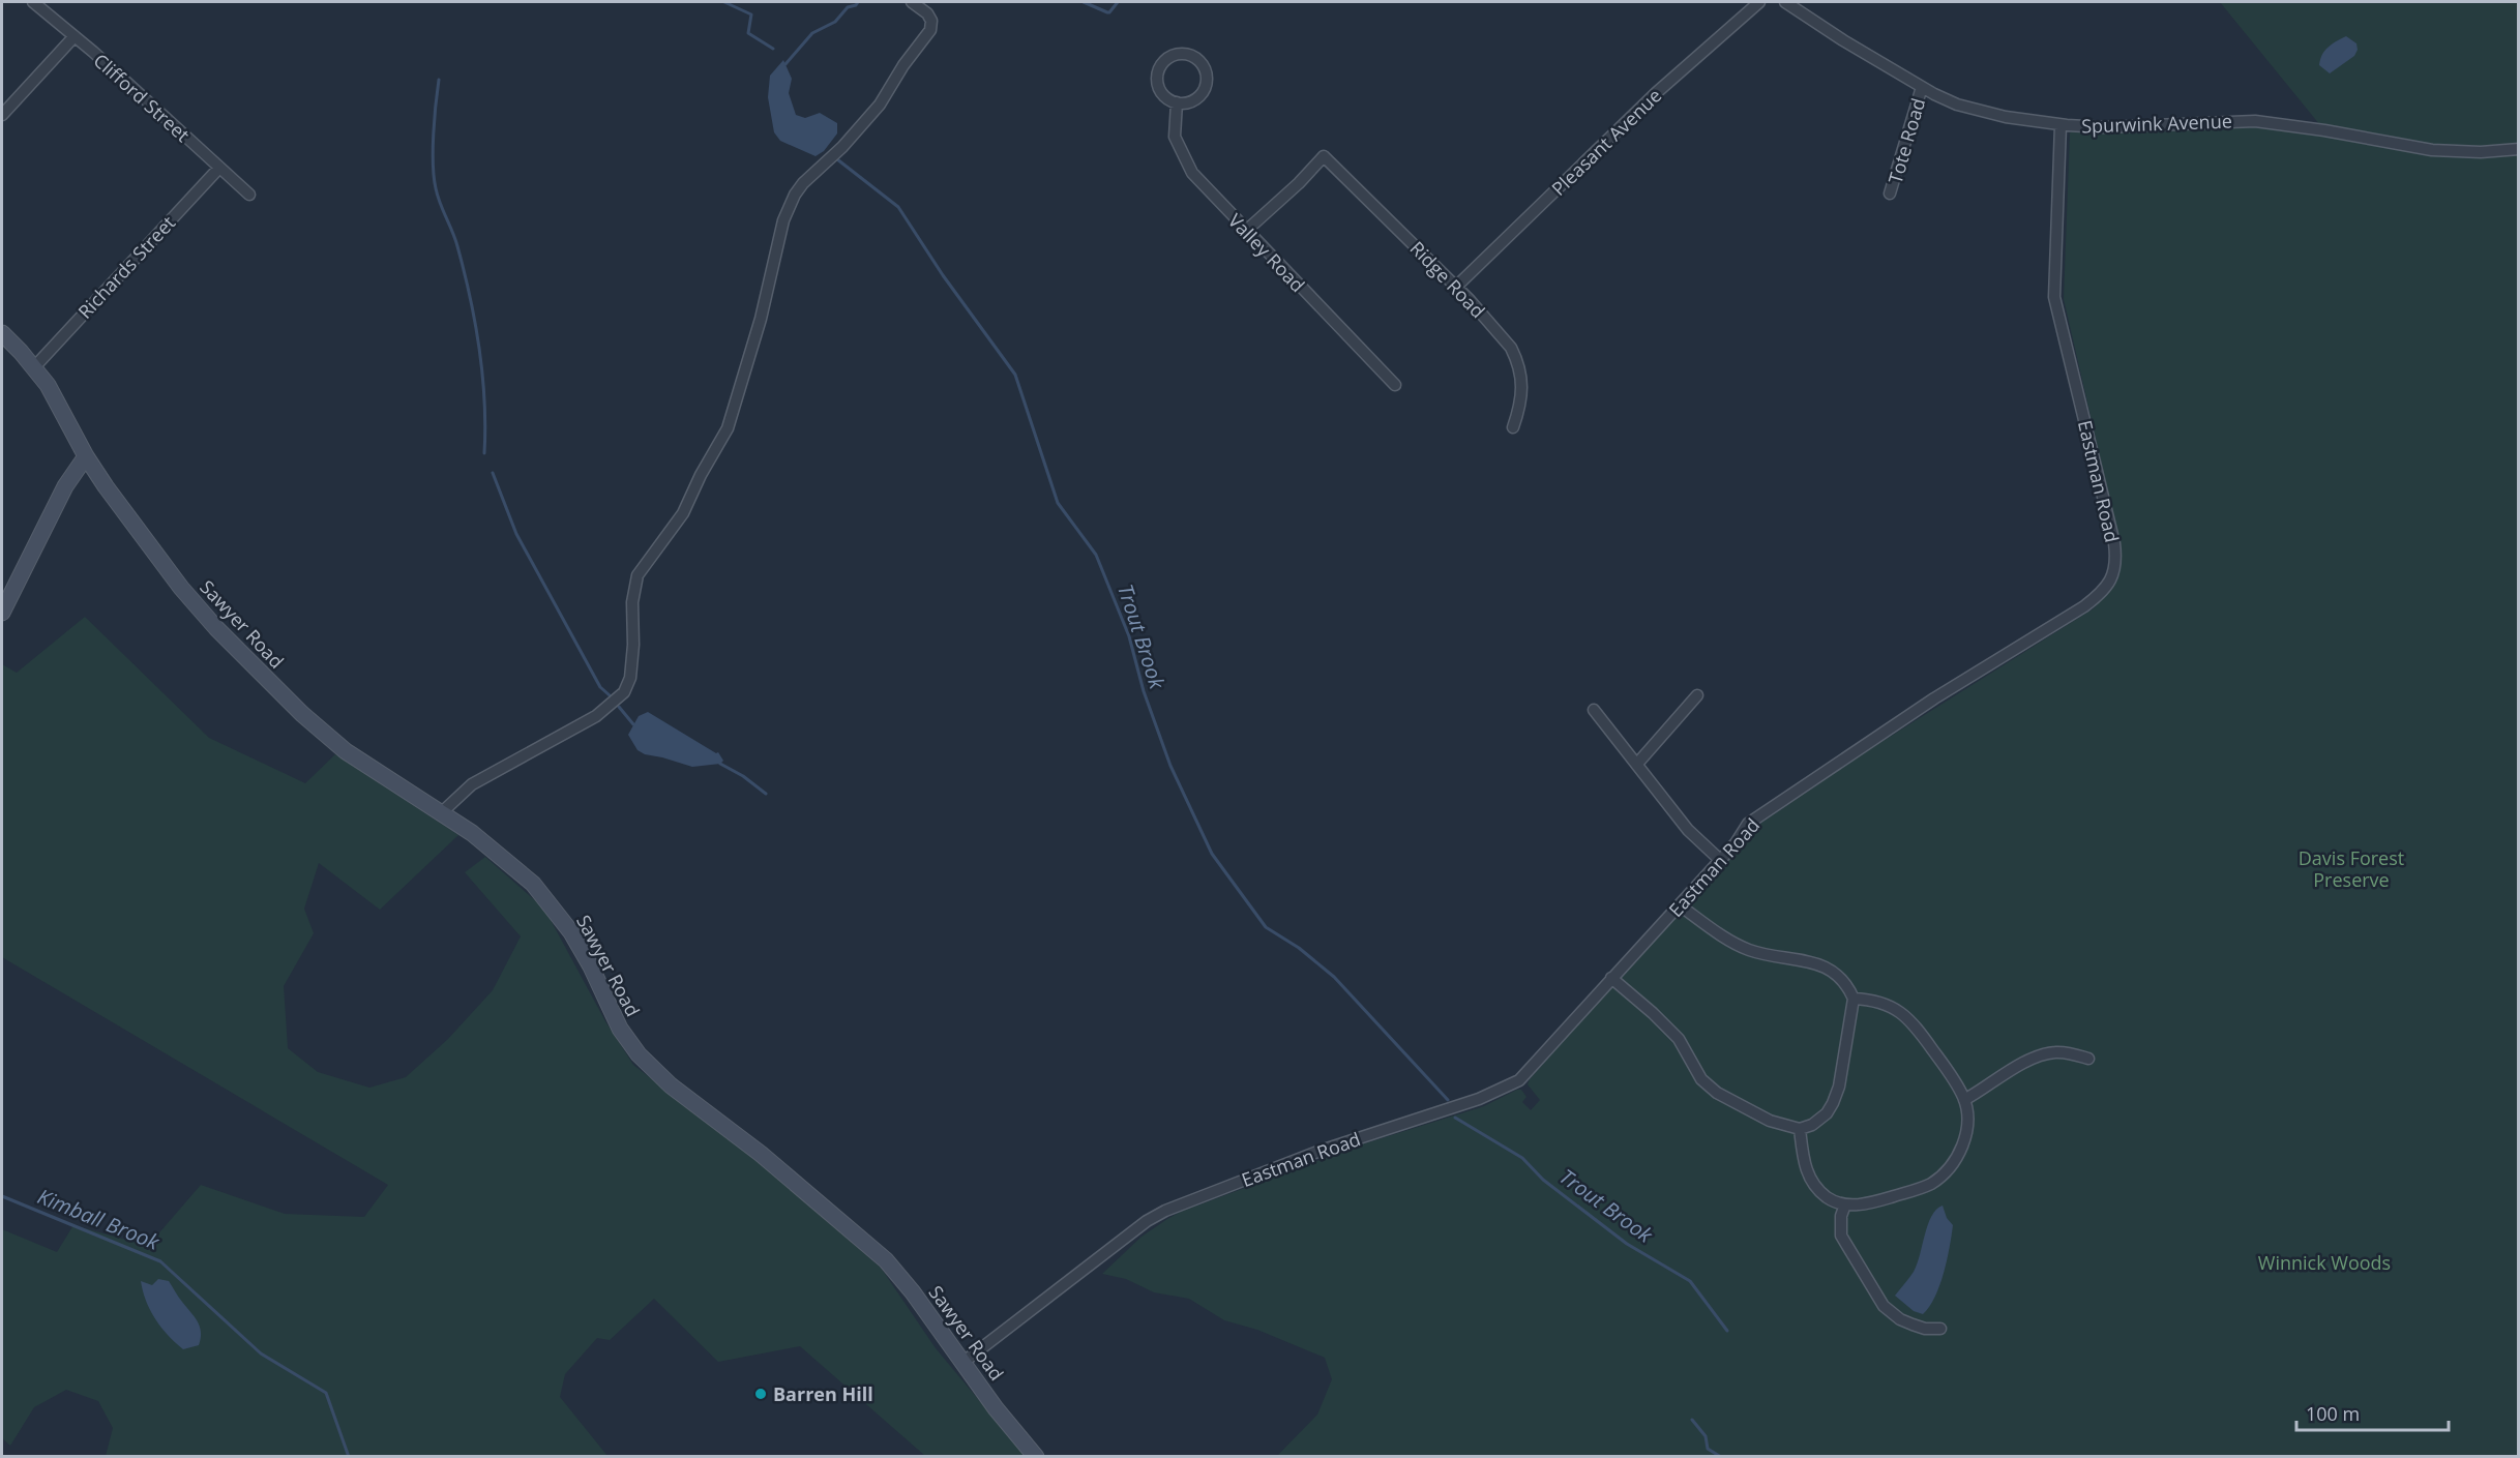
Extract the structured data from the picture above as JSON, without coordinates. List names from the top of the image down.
{
  "streets": {
    "street": [
      "Clifford Street",
      "Spurwink Avenue",
      "Tote Road",
      "Pleasant Avenue",
      "Valley Road",
      "Richards Street",
      "Ridge Road",
      "Eastman Road",
      "Sawyer Road"
    ]
  },
  "crossings": [
    ["Clifford Street", "Richards Street"],
    ["Spurwink Avenue", "Tote Road"],
    ["Spurwink Avenue", "Eastman Road"],
    ["Pleasant Avenue", "Ridge Road"],
    ["Valley Road", "Ridge Road"],
    ["Richards Street", "Sawyer Road"],
    ["Eastman Road", "Sawyer Road"]
  ],
  "water": ["Trout Brook", "Kimball Brook"],
  "parks": ["Davis Forest Preserve", "Winnick Woods"],
  "places": ["Barren Hill"],
  "scale_bar": "100 m"
}
